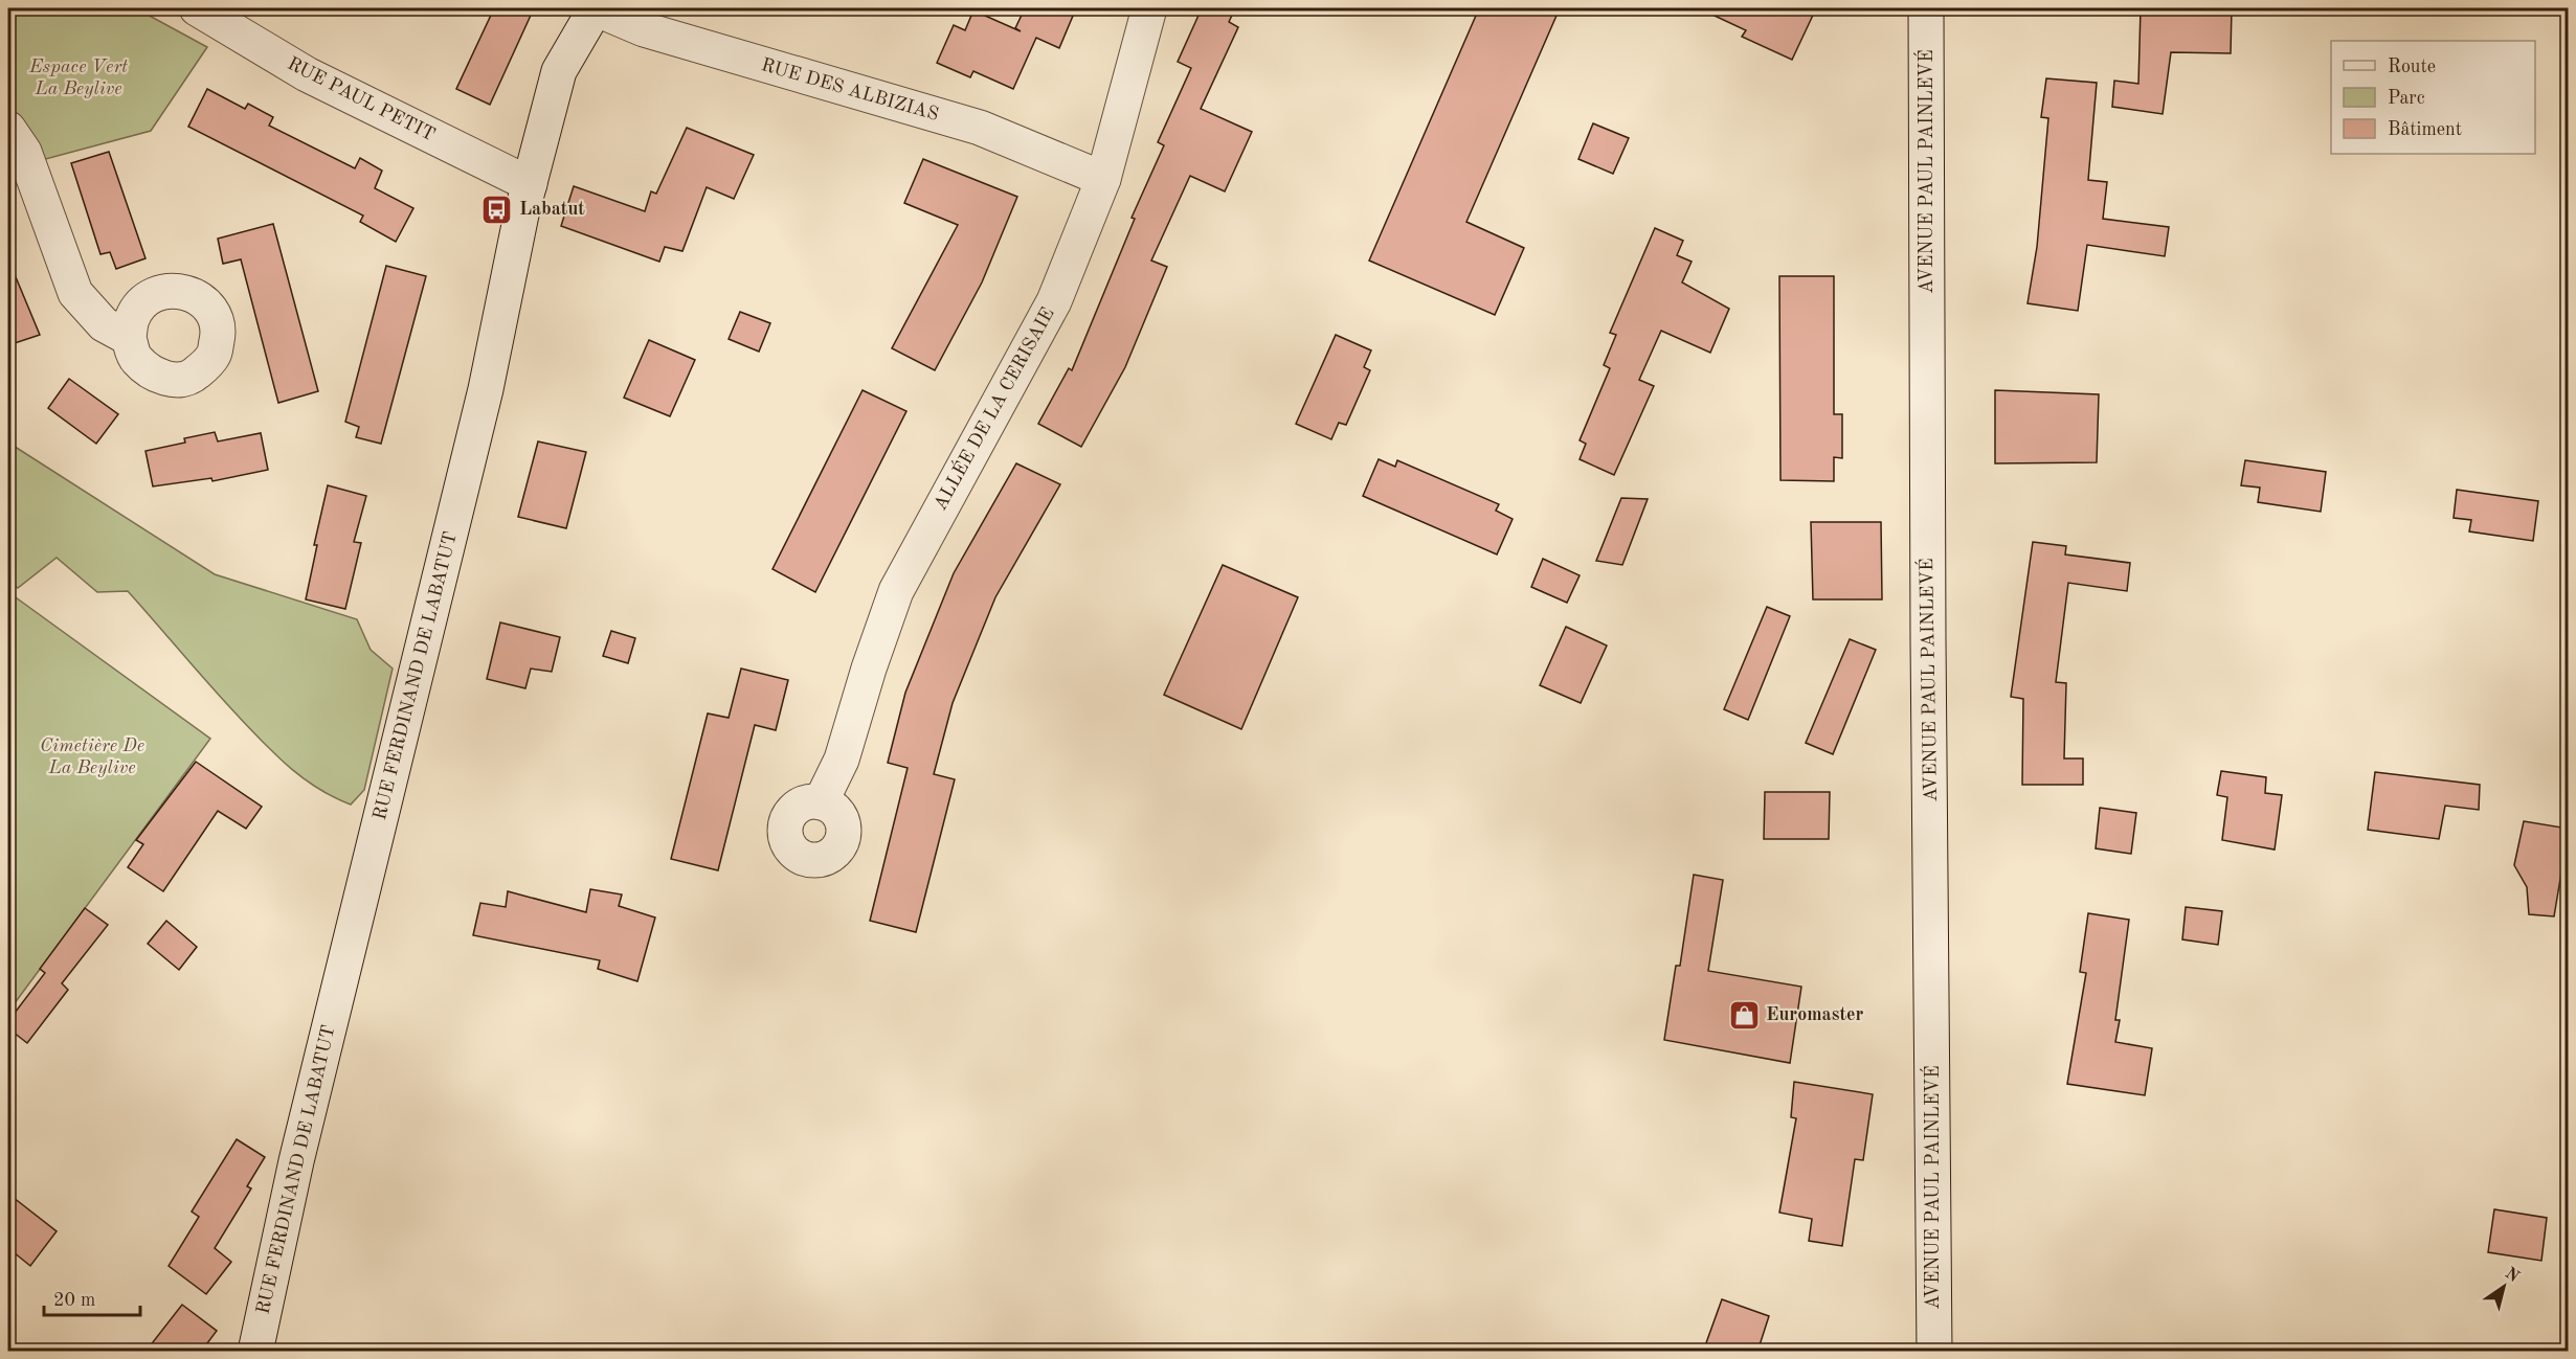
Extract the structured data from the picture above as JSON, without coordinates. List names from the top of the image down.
{
  "streets": {
    "street": [
      "RUE DES ALBIZIAS",
      "RUE PAUL PETIT",
      "AVENUE PAUL PAINLEVÉ",
      "ALLÉE DE LA CERISAIE",
      "RUE FERDINAND DE LABATUT"
    ]
  },
  "crossings": [
    ["RUE DES ALBIZIAS", "ALLÉE DE LA CERISAIE"],
    ["RUE DES ALBIZIAS", "RUE FERDINAND DE LABATUT"],
    ["RUE PAUL PETIT", "RUE FERDINAND DE LABATUT"]
  ],
  "parks": ["Espace Vert La Beylive", "Cimetière De La Beylive"],
  "places": {
    "bus stop": ["Labatut"],
    "shop": ["Euromaster"]
  },
  "legend": ["Route", "Parc", "Bâtiment"],
  "scale_bar": "20 m",
  "north": "top right"
}
